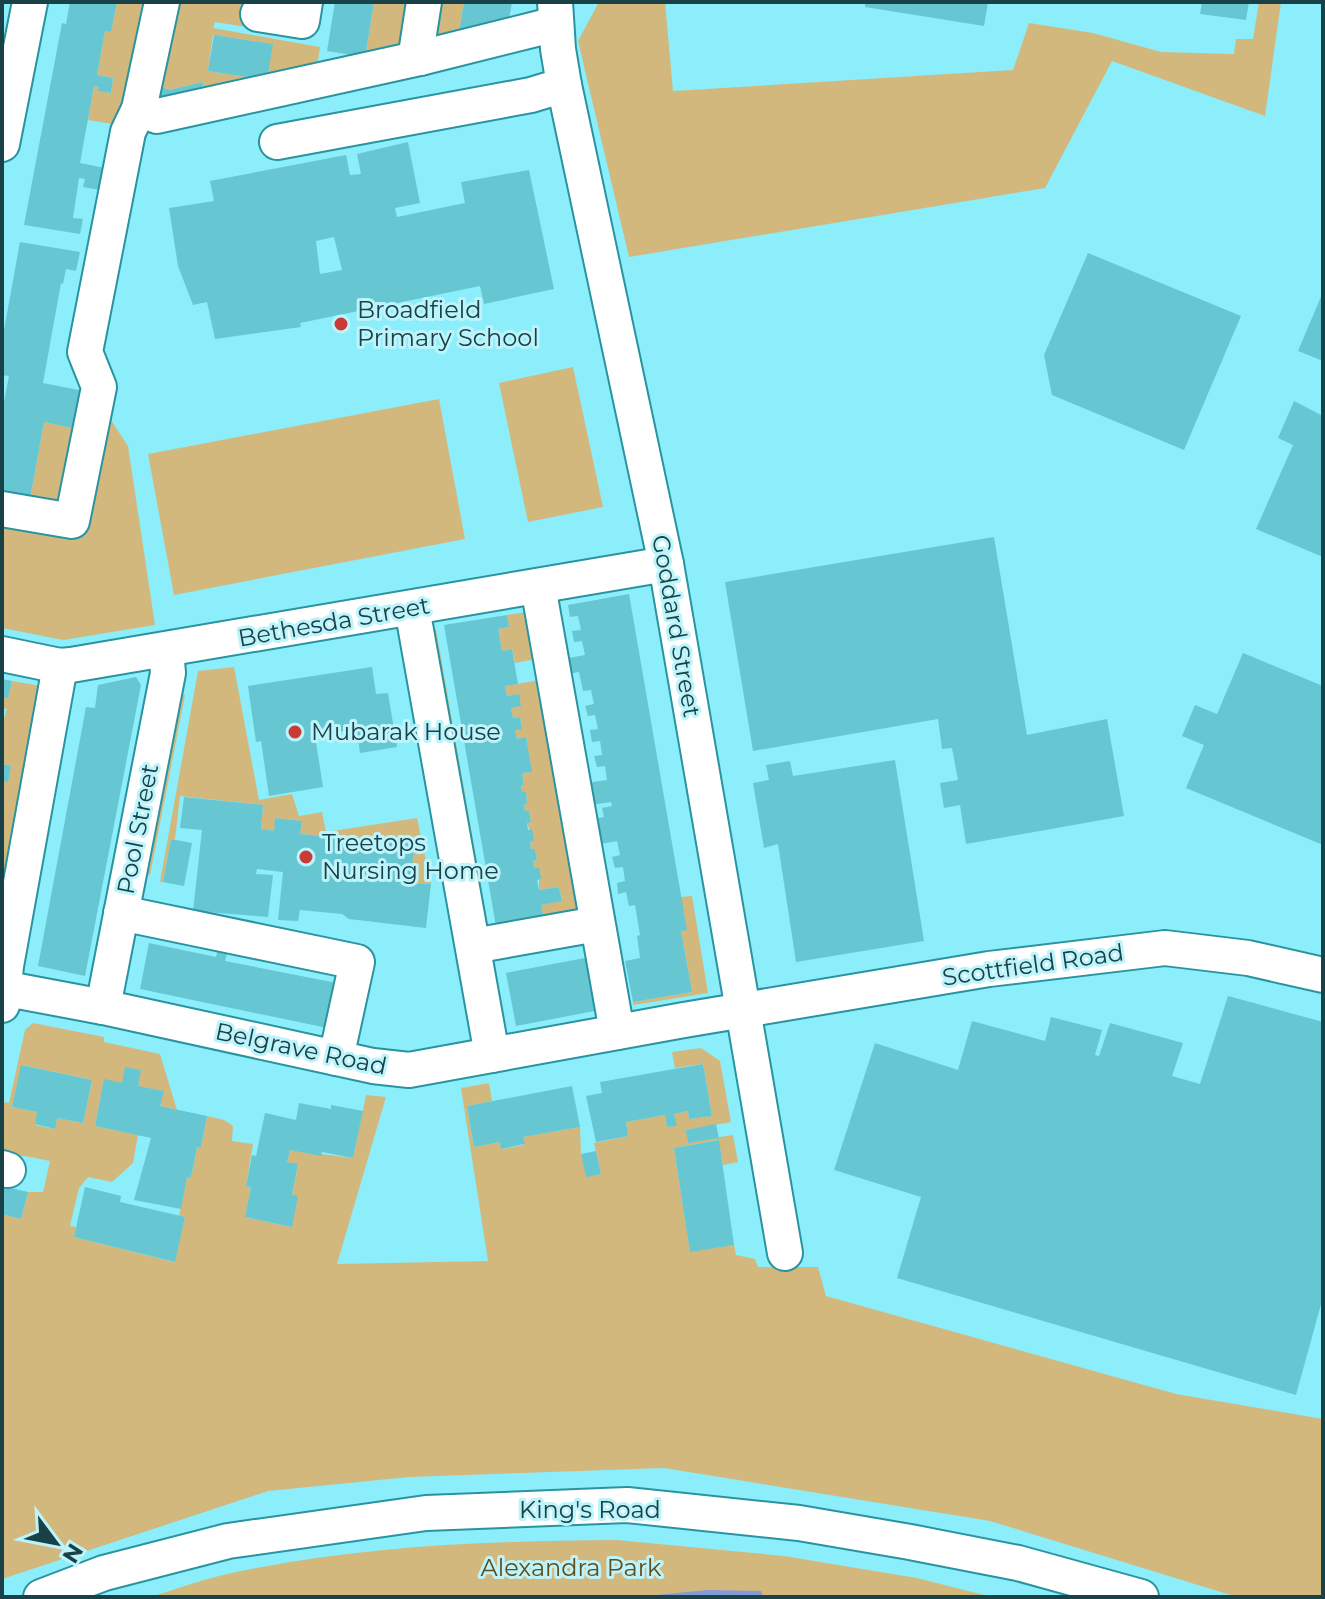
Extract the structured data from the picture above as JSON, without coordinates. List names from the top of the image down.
{
  "streets": {
    "street": [
      "Bethesda Street",
      "Goddard Street",
      "Pool Street",
      "Scottfield Road",
      "Belgrave Road",
      "King's Road"
    ]
  },
  "crossings": [
    ["Bethesda Street", "Goddard Street"],
    ["Bethesda Street", "Pool Street"],
    ["Goddard Street", "Scottfield Road"],
    ["Goddard Street", "Belgrave Road"],
    ["Pool Street", "Belgrave Road"],
    ["Scottfield Road", "Belgrave Road"]
  ],
  "parks": ["Alexandra Park"],
  "places": ["Broadfield Primary School", "Mubarak House", "Treetops Nursing Home"],
  "north": "bottom right"
}
